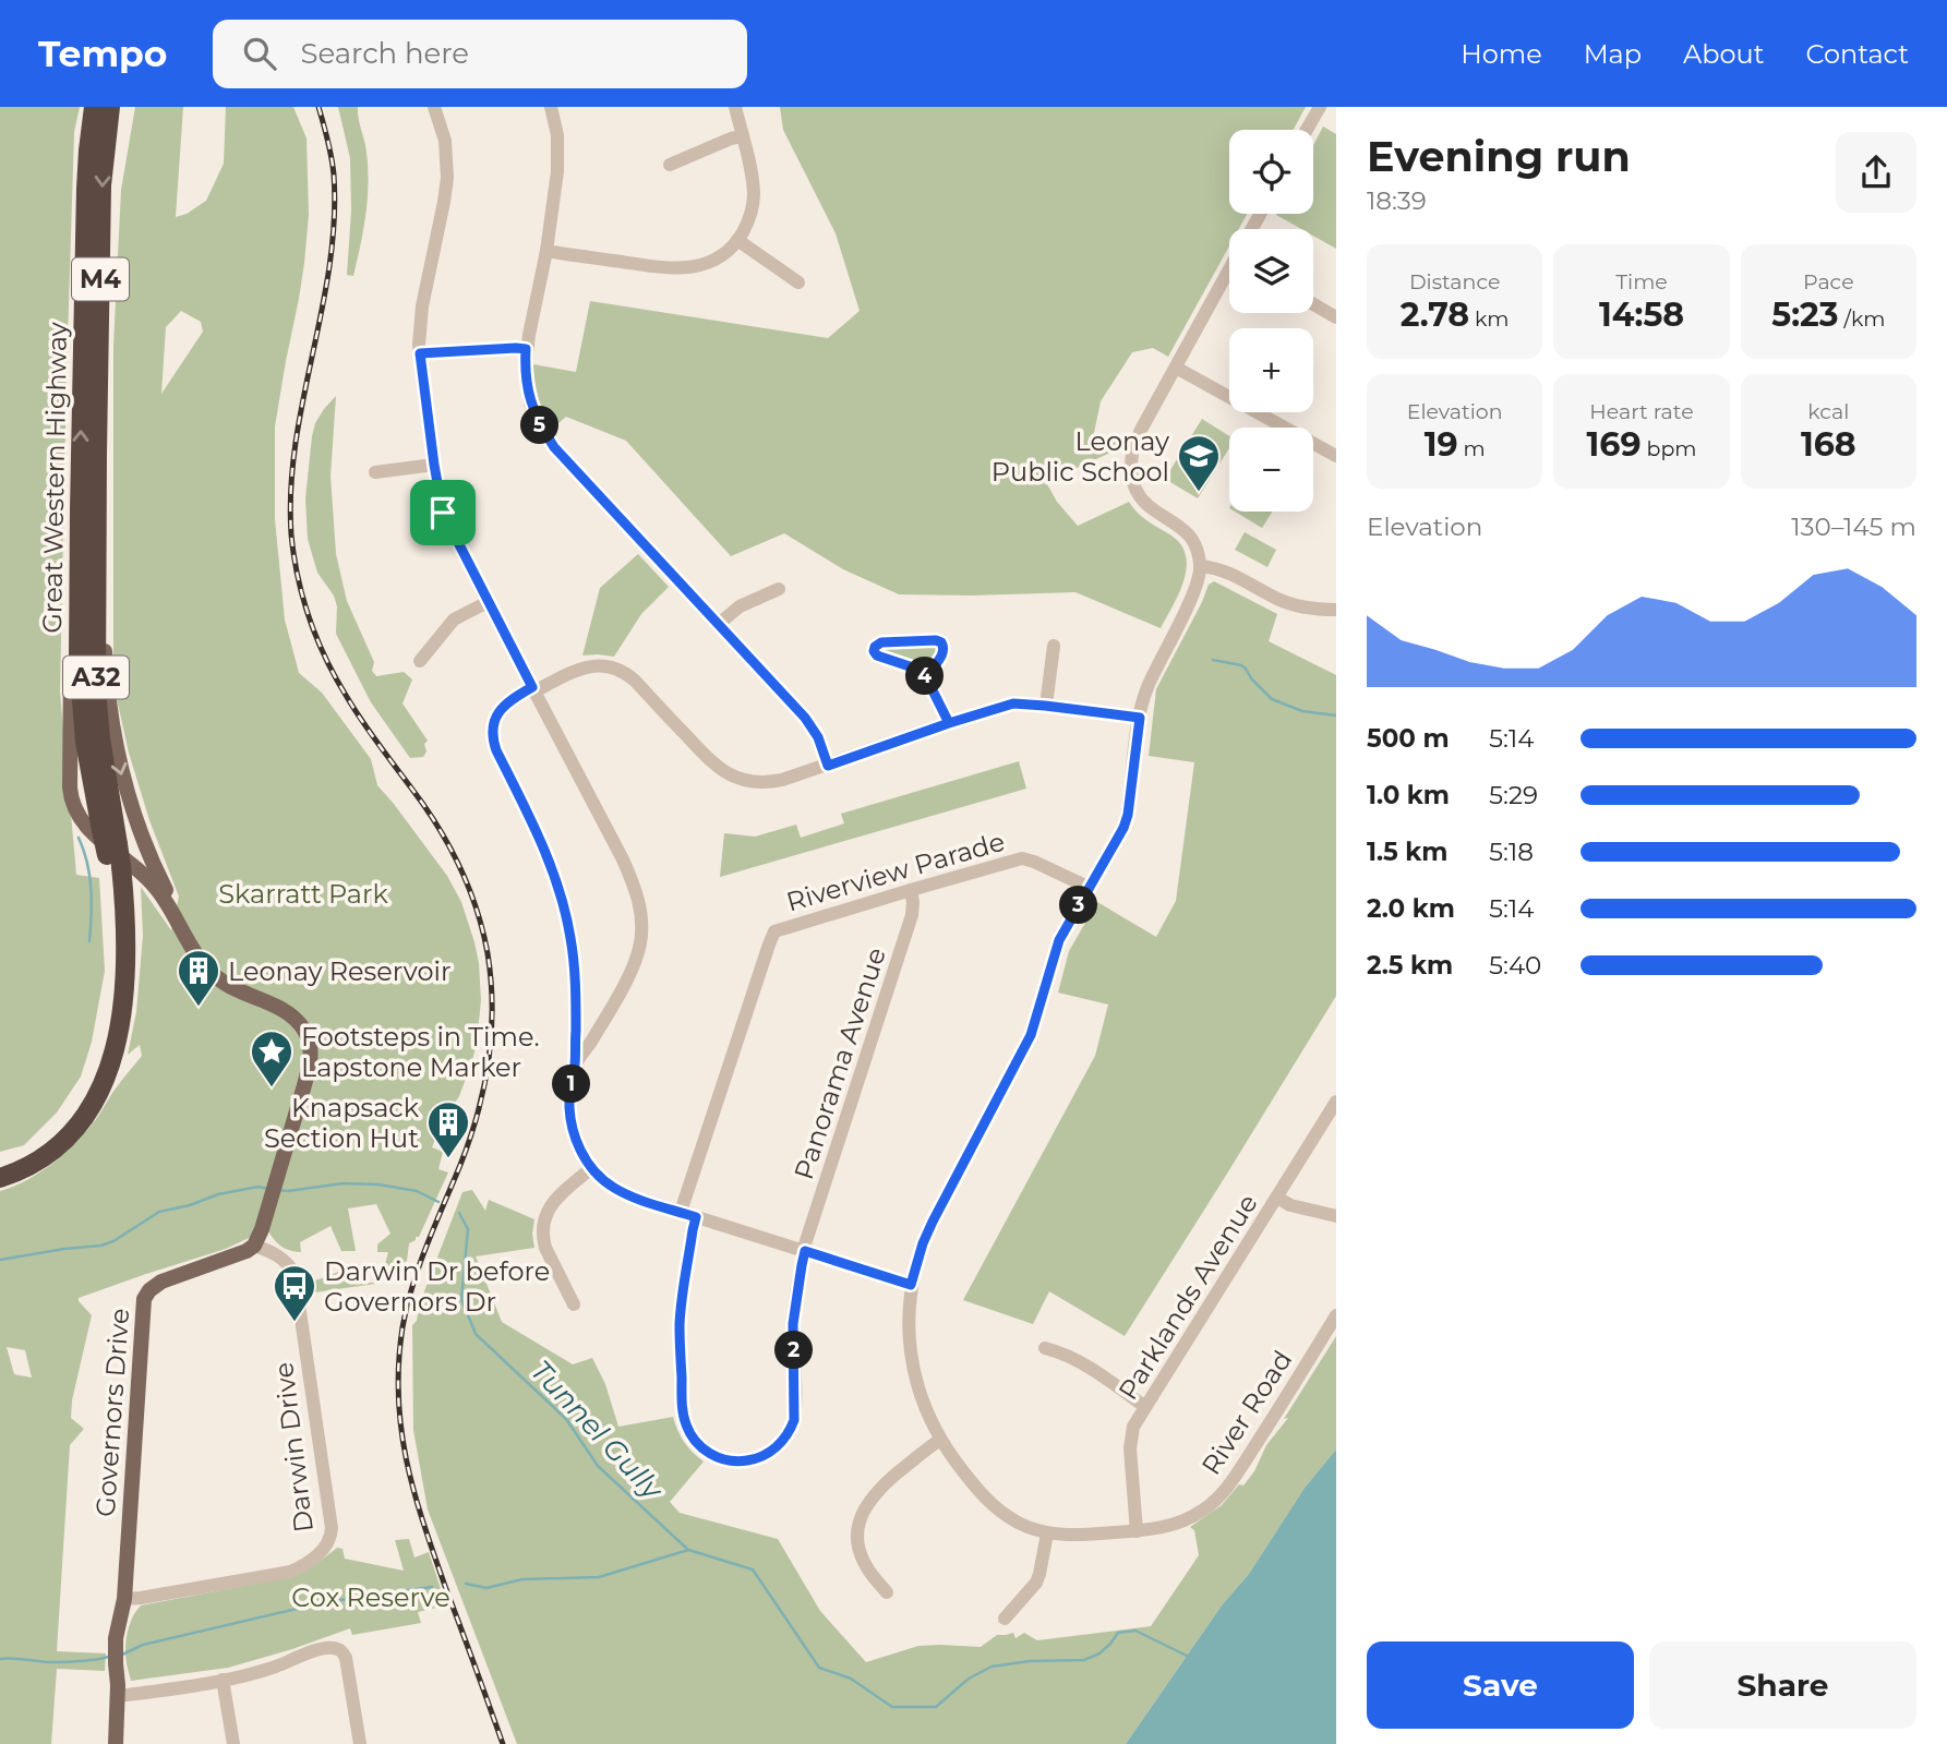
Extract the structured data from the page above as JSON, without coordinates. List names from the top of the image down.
{
  "streets": {
    "highway": ["M4", "Great Western Highway", "A32"],
    "main road": ["Governors Drive"],
    "street": [
      "Riverview Parade",
      "Panorama Avenue",
      "Parklands Avenue",
      "River Road",
      "Darwin Drive"
    ]
  },
  "crossings": [
    ["M4", "Great Western Highway"],
    ["Riverview Parade", "Panorama Avenue"],
    ["Parklands Avenue", "River Road"],
    ["Governors Drive", "Darwin Drive"]
  ],
  "water": ["Tunnel Gully"],
  "parks": ["Skarratt Park", "Cox Reserve"],
  "places": {
    "school or university": ["Leonay Public School"],
    "building": ["Leonay Reservoir", "Knapsack Section Hut"],
    "place": ["Footsteps in Time. Lapstone Marker"],
    "bus stop": ["Darwin Dr before Governors Dr"]
  },
  "page": {
    "header": "Tempo",
    "search": "Search here",
    "nav": [
      "Home",
      "Map",
      "About",
      "Contact"
    ],
    "heading": ["Evening run", "18:39"],
    "map_buttons": ["+", "−"],
    "stats": [
      ["Distance", "2.78 km"],
      ["Time", "14:58"],
      ["Pace", "5:23 /km"],
      ["Elevation", "19 m"],
      ["Heart rate", "169 bpm"],
      ["kcal", "168"]
    ],
    "pins": [
      "5",
      "4",
      "3",
      "1",
      "2"
    ],
    "chart": ["Elevation", "130–145 m"],
    "list": [
      {
        "name": "500 m",
        "note": "5:14"
      },
      {
        "name": "1.0 km",
        "note": "5:29"
      },
      {
        "name": "1.5 km",
        "note": "5:18"
      },
      {
        "name": "2.0 km",
        "note": "5:14"
      },
      {
        "name": "2.5 km",
        "note": "5:40"
      }
    ],
    "buttons": ["Save", "Share"]
  }
}
